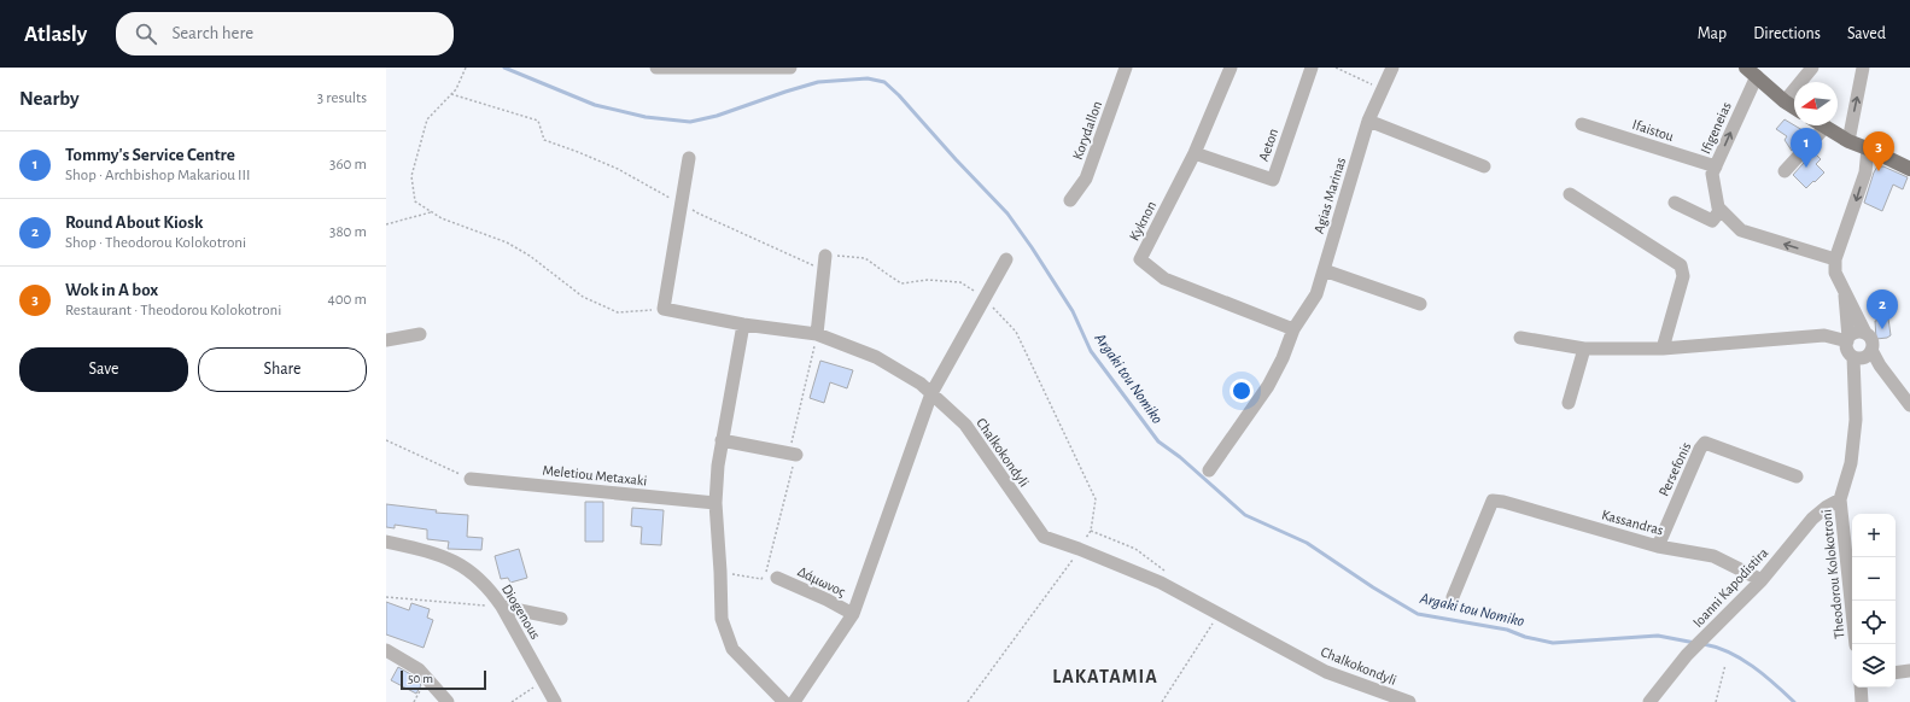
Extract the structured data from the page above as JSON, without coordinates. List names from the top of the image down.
{
  "streets": {
    "street": [
      "Ifigeneias",
      "Korydallon",
      "Ifaistou",
      "Aeton",
      "Agias Marinas",
      "Kyknon",
      "Chalkokondyli",
      "Persefonis",
      "Meletiou Metaxaki",
      "Kassandras",
      "Theodorou Kolokotroni",
      "Δάμωνος",
      "Ioanni Kapodistira",
      "Diogenous"
    ]
  },
  "crossings": [
    ["Ifigeneias", "Ifaistou"],
    ["Aeton", "Kyknon"],
    ["Agias Marinas", "Kyknon"],
    ["Persefonis", "Kassandras"],
    ["Kassandras", "Ioanni Kapodistira"],
    ["Theodorou Kolokotroni", "Ioanni Kapodistira"]
  ],
  "districts": ["LAKATAMIA"],
  "water": ["Argaki tou Nomiko"],
  "scale_bar": "50 m",
  "north": "left",
  "page": {
    "header": "Atlasly",
    "search": "Search here",
    "nav": ["Map", "Directions", "Saved"],
    "heading": ["Nearby", "3 results"],
    "pins": ["1", "3", "2"],
    "list": [
      {
        "mark": "1",
        "name": "Tommy's Service Centre",
        "note": "Shop · Archbishop Makariou III",
        "value": "360 m"
      },
      {
        "mark": "2",
        "name": "Round About Kiosk",
        "note": "Shop · Theodorou Kolokotroni",
        "value": "380 m"
      },
      {
        "mark": "3",
        "name": "Wok in A box",
        "note": "Restaurant · Theodorou Kolokotroni",
        "value": "400 m"
      }
    ],
    "buttons": ["Save", "Share"],
    "map_buttons": ["+", "−"],
    "scale": "50 m"
  }
}
